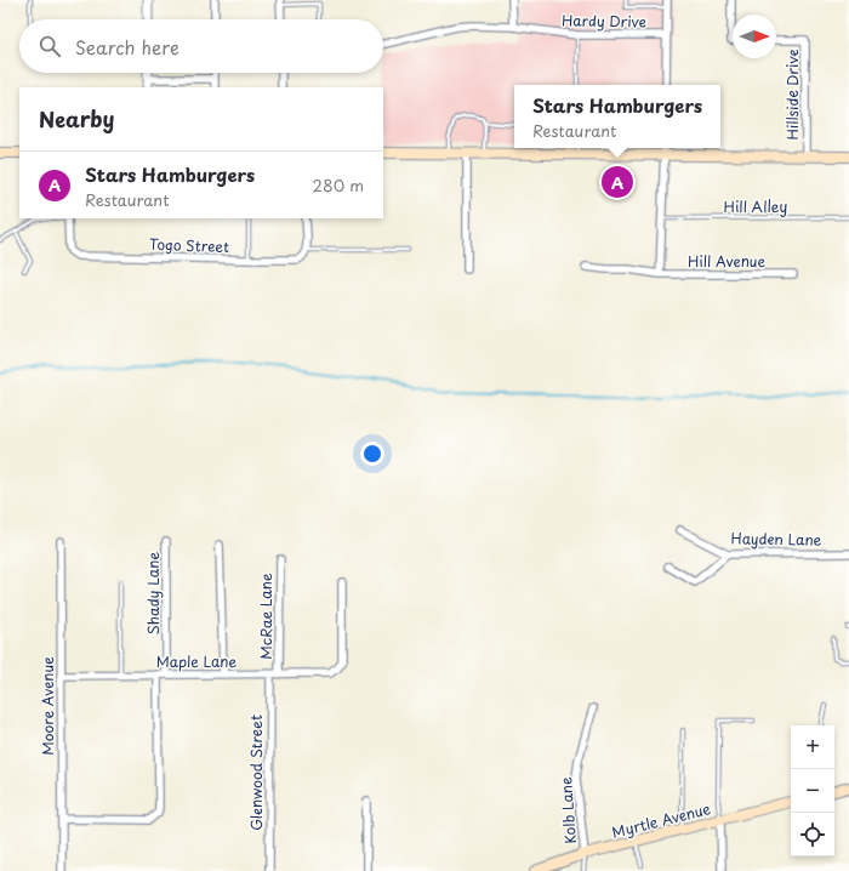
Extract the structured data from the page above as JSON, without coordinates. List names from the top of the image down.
{
  "streets": {
    "main road": ["Myrtle Avenue"],
    "street": [
      "Hardy Drive",
      "Hillside Drive",
      "Togo Street",
      "Hill Avenue",
      "Hayden Lane",
      "Shady Lane",
      "McRae Lane",
      "Maple Lane",
      "Moore Avenue",
      "Glenwood Street",
      "Kolb Lane"
    ],
    "lane": ["Hill Alley"]
  },
  "crossings": [
    ["Shady Lane", "Maple Lane"],
    ["McRae Lane", "Maple Lane"],
    ["Maple Lane", "Moore Avenue"],
    ["Maple Lane", "Glenwood Street"],
    ["Kolb Lane", "Myrtle Avenue"]
  ],
  "north": "right",
  "page": {
    "search": "Search here",
    "popup": ["Stars Hamburgers", "Restaurant"],
    "heading": "Nearby",
    "list": [
      {
        "mark": "A",
        "name": "Stars Hamburgers",
        "note": "Restaurant",
        "value": "280 m"
      }
    ],
    "pins": "A",
    "map_buttons": ["+", "−"]
  }
}
